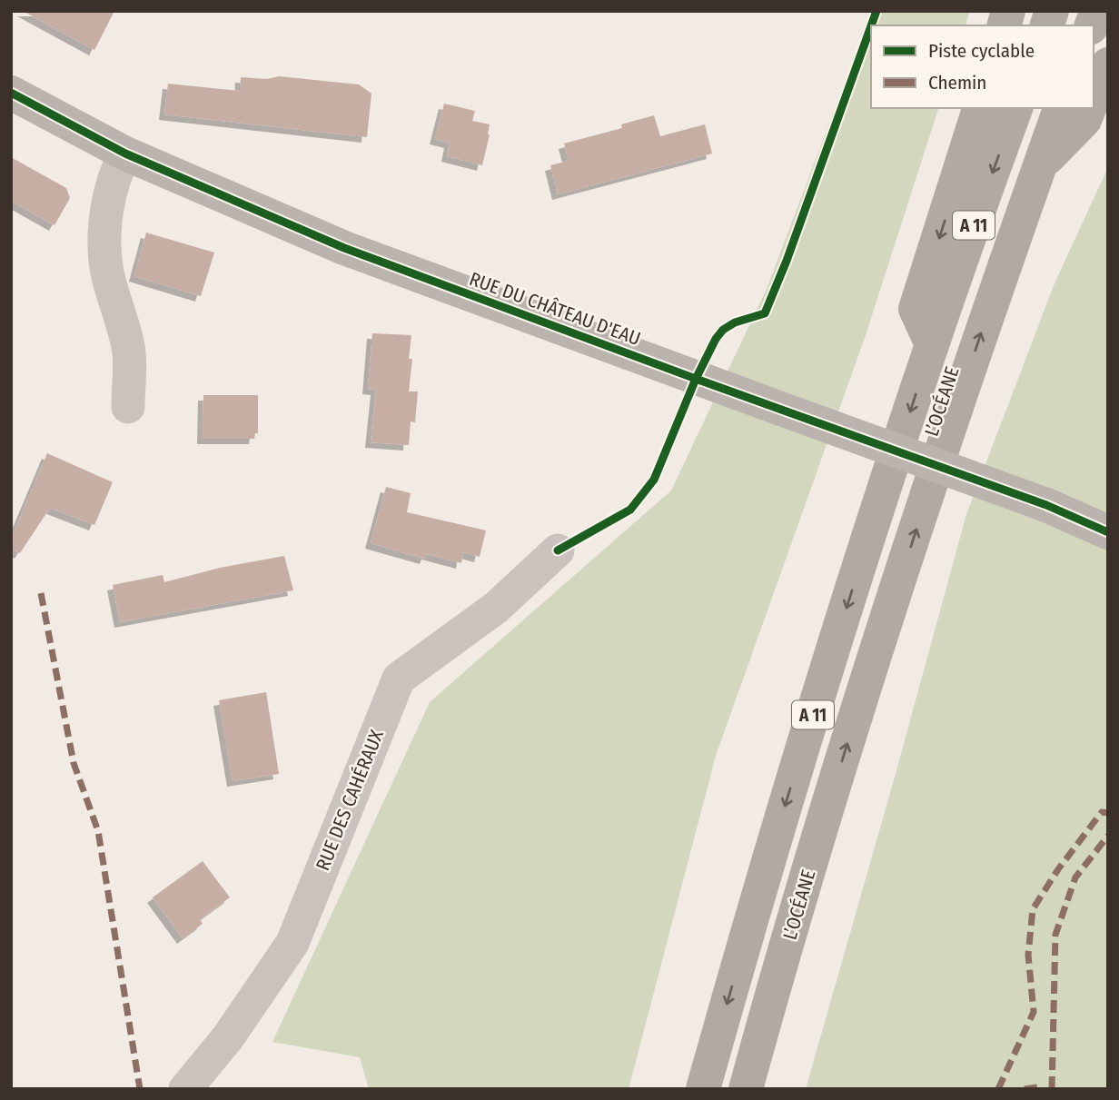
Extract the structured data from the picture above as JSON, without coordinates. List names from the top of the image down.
{
  "streets": {
    "highway": ["A 11", "L’OCÉANE"],
    "street": ["RUE DU CHÂTEAU D'EAU", "RUE DES CAHÉRAUX"]
  },
  "legend": ["Piste cyclable", "Chemin"]
}
